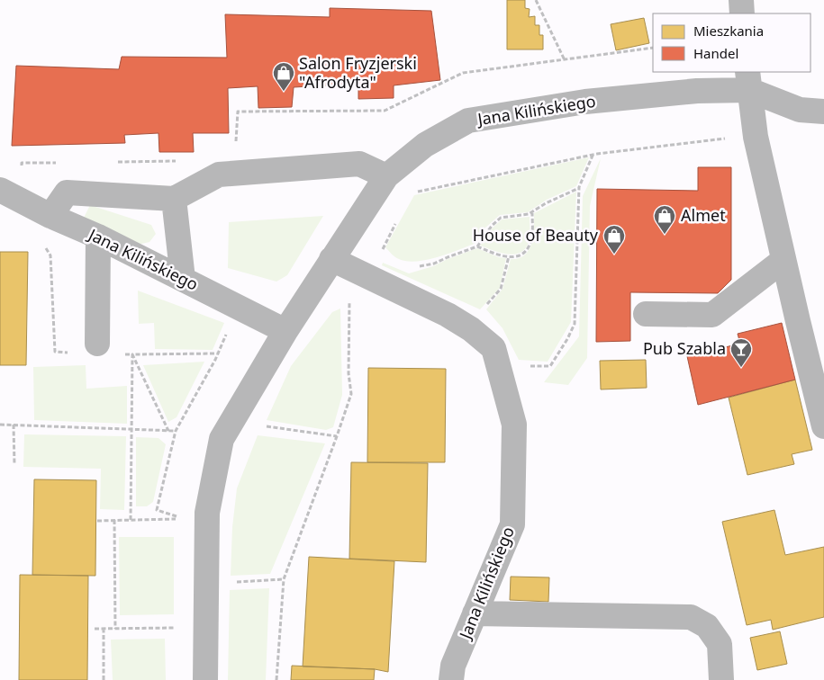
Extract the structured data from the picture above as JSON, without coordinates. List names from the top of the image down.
{
  "streets": {
    "street": ["Jana Kilińskiego"]
  },
  "places": {
    "shop": ["Salon Fryzjerski \"Afrodyta\"", "Almet", "House of Beauty"],
    "bar": ["Pub Szabla"]
  },
  "legend": ["Mieszkania", "Handel"]
}
